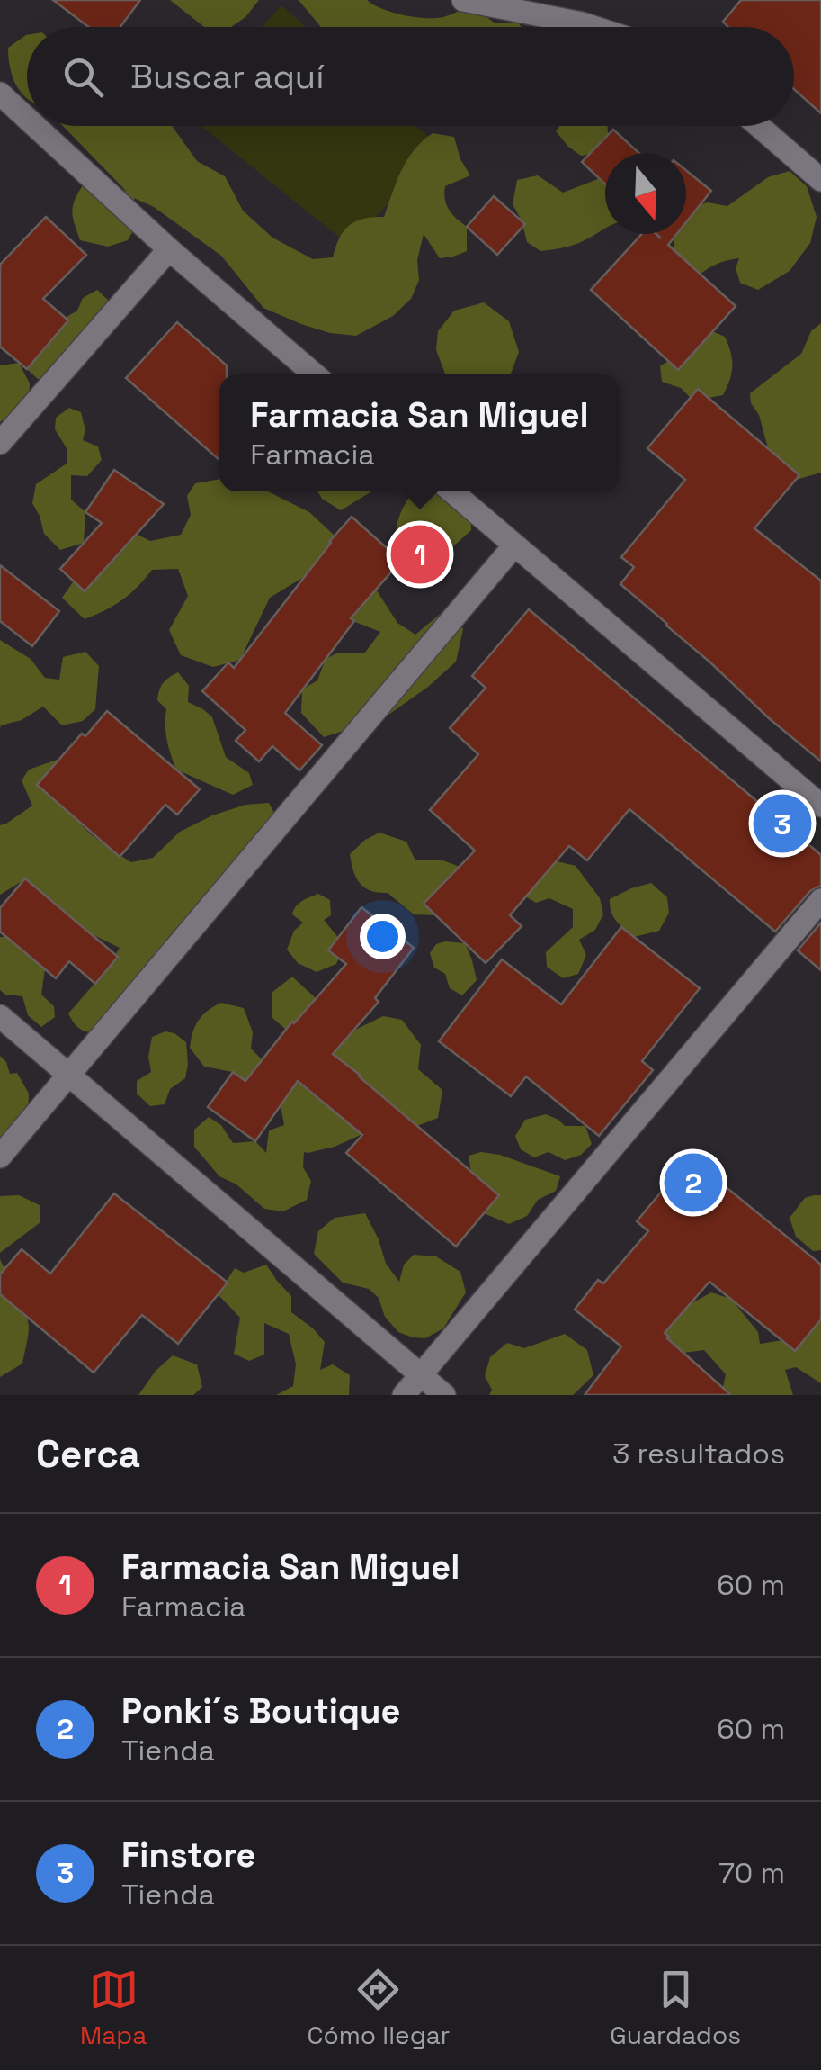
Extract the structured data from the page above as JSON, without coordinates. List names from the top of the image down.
{
  "north": "bottom",
  "page": {
    "search": "Buscar aquí",
    "popup": ["Farmacia San Miguel", "Farmacia"],
    "pins": ["1", "3", "2"],
    "heading": ["Cerca", "3 resultados"],
    "list": [
      {
        "mark": "1",
        "name": "Farmacia San Miguel",
        "note": "Farmacia",
        "value": "60 m"
      },
      {
        "mark": "2",
        "name": "Ponki´s Boutique",
        "note": "Tienda",
        "value": "60 m"
      },
      {
        "mark": "3",
        "name": "Finstore",
        "note": "Tienda",
        "value": "70 m"
      }
    ],
    "nav": ["Mapa", "Cómo llegar", "Guardados"]
  }
}
